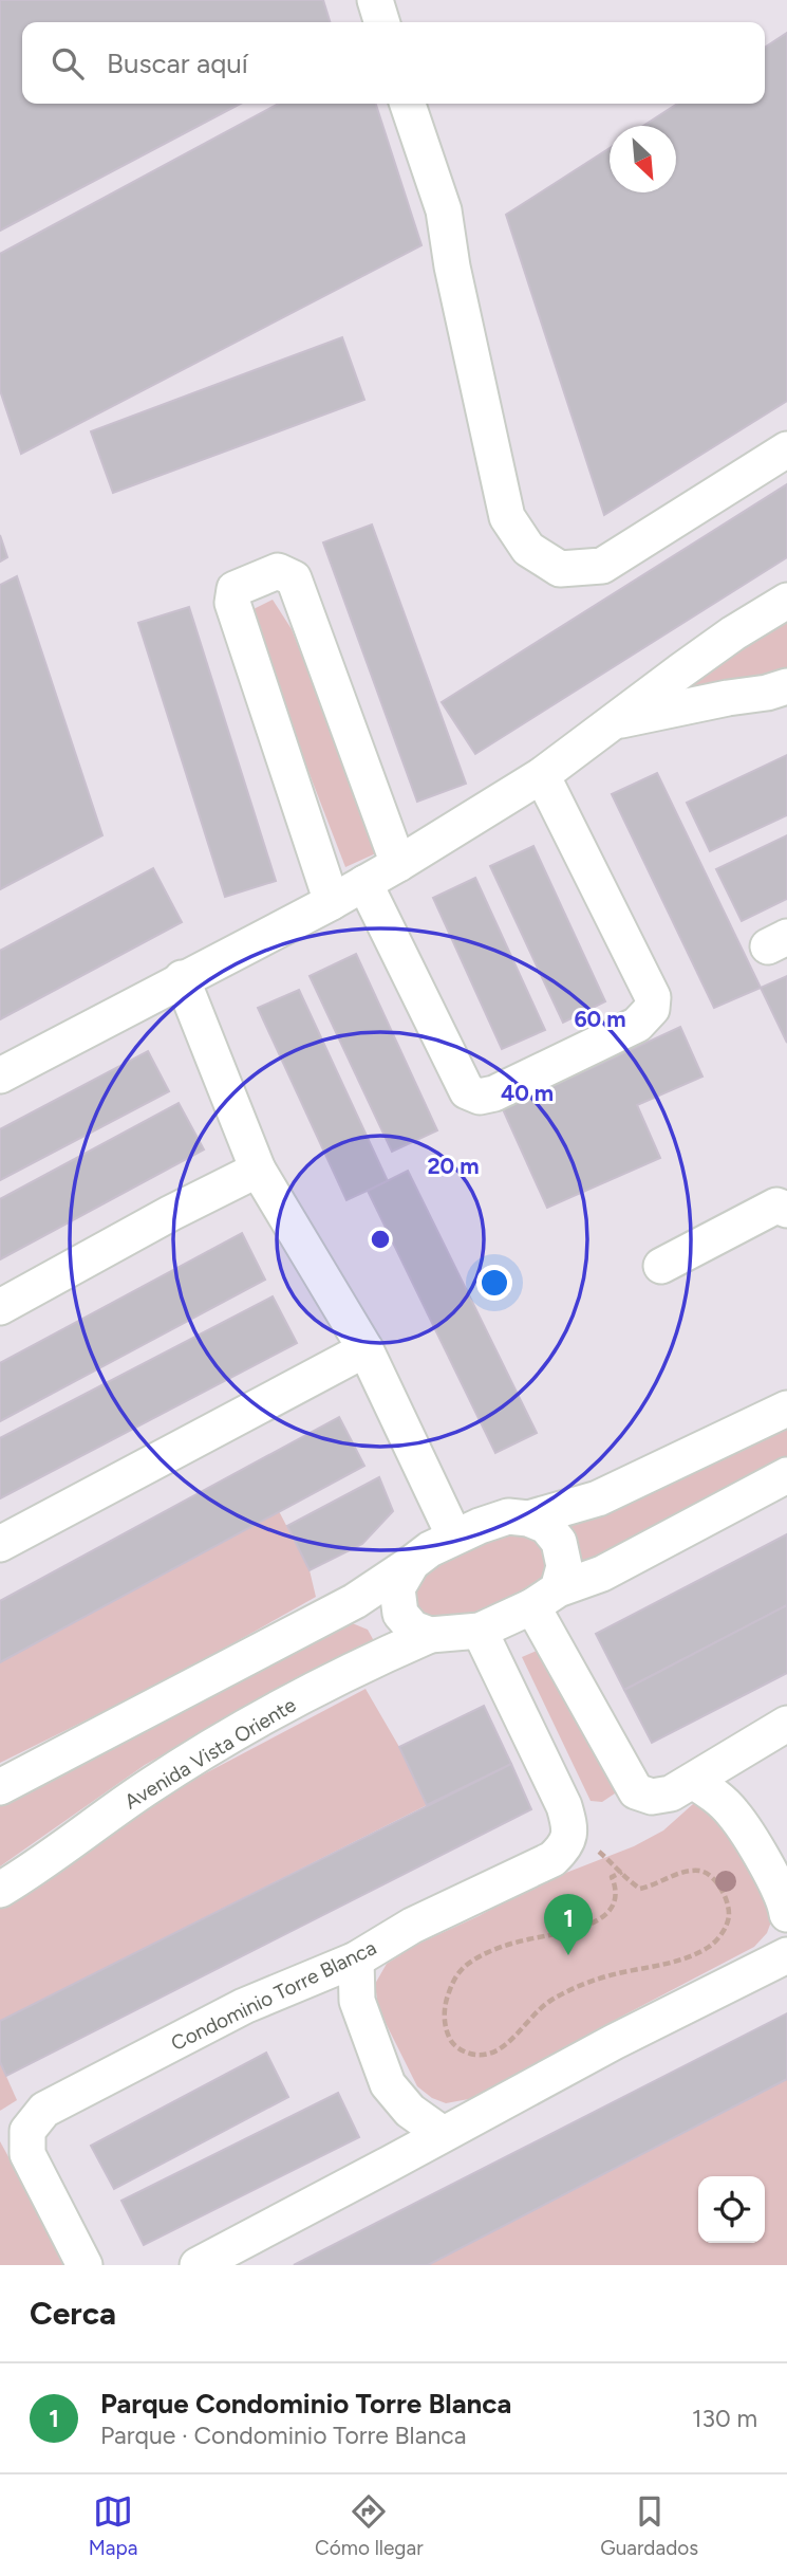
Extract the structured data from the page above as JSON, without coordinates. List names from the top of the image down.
{
  "streets": {
    "street": ["Avenida Vista Oriente", "Condominio Torre Blanca"]
  },
  "crossings": [
    ["Avenida Vista Oriente", "Condominio Torre Blanca"]
  ],
  "north": "bottom right",
  "page": {
    "search": "Buscar aquí",
    "pins": "1",
    "heading": "Cerca",
    "list": [
      {
        "mark": "1",
        "name": "Parque Condominio Torre Blanca",
        "note": "Parque · Condominio Torre Blanca",
        "value": "130 m"
      }
    ],
    "nav": ["Mapa", "Cómo llegar", "Guardados"]
  },
  "rings": ["60 m", "40 m", "20 m"]
}
